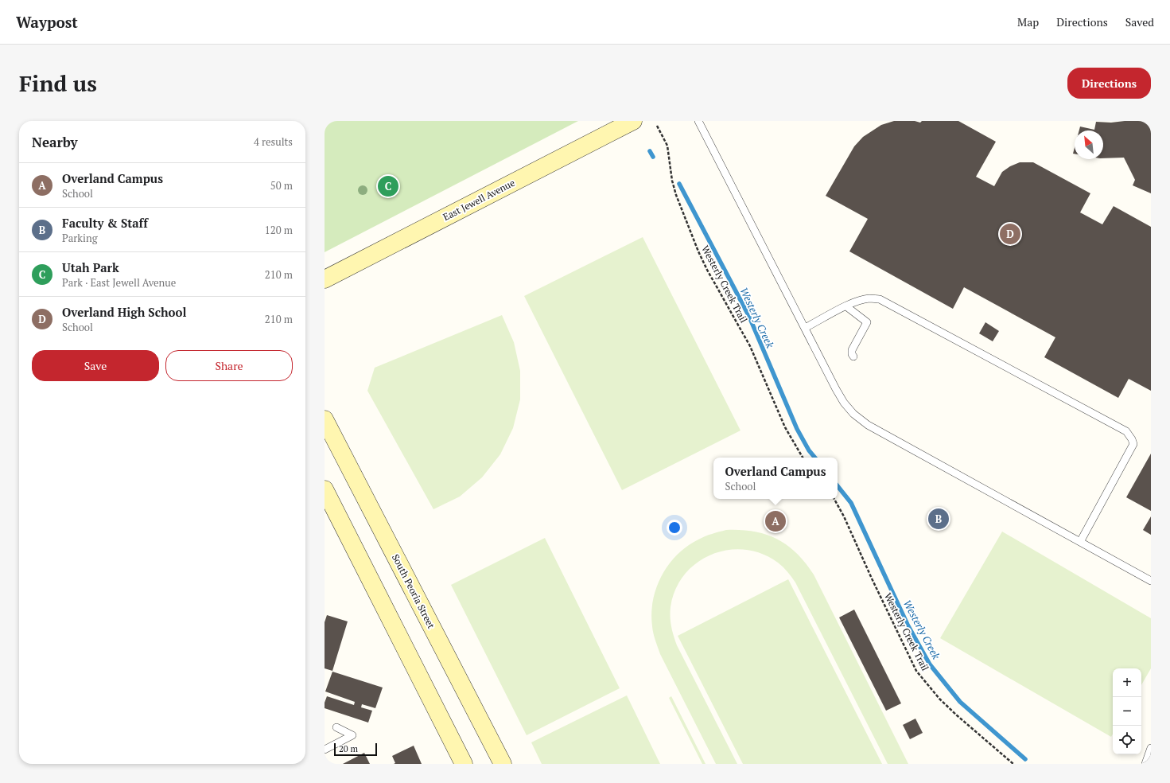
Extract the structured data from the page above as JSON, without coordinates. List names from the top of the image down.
{
  "streets": {
    "main road": ["East Jewell Avenue", "South Peoria Street"],
    "path": ["Westerly Creek Trail"]
  },
  "water": ["Westerly Creek"],
  "scale_bar": "20 m",
  "north": "top left",
  "page": {
    "header": "Waypost",
    "nav": ["Map", "Directions", "Saved"],
    "buttons": [
      "Directions",
      ["Save", "Share"]
    ],
    "title": "Find us",
    "heading": ["Nearby", "4 results"],
    "list": [
      {
        "mark": "A",
        "name": "Overland Campus",
        "note": "School",
        "value": "50 m"
      },
      {
        "mark": "B",
        "name": "Faculty & Staff",
        "note": "Parking",
        "value": "120 m"
      },
      {
        "mark": "C",
        "name": "Utah Park",
        "note": "Park · East Jewell Avenue",
        "value": "210 m"
      },
      {
        "mark": "D",
        "name": "Overland High School",
        "note": "School",
        "value": "210 m"
      }
    ],
    "pins": [
      "C",
      "D",
      "B",
      "A"
    ],
    "popup": ["Overland Campus", "School"],
    "map_buttons": ["+", "−"],
    "scale": "20 m"
  }
}
